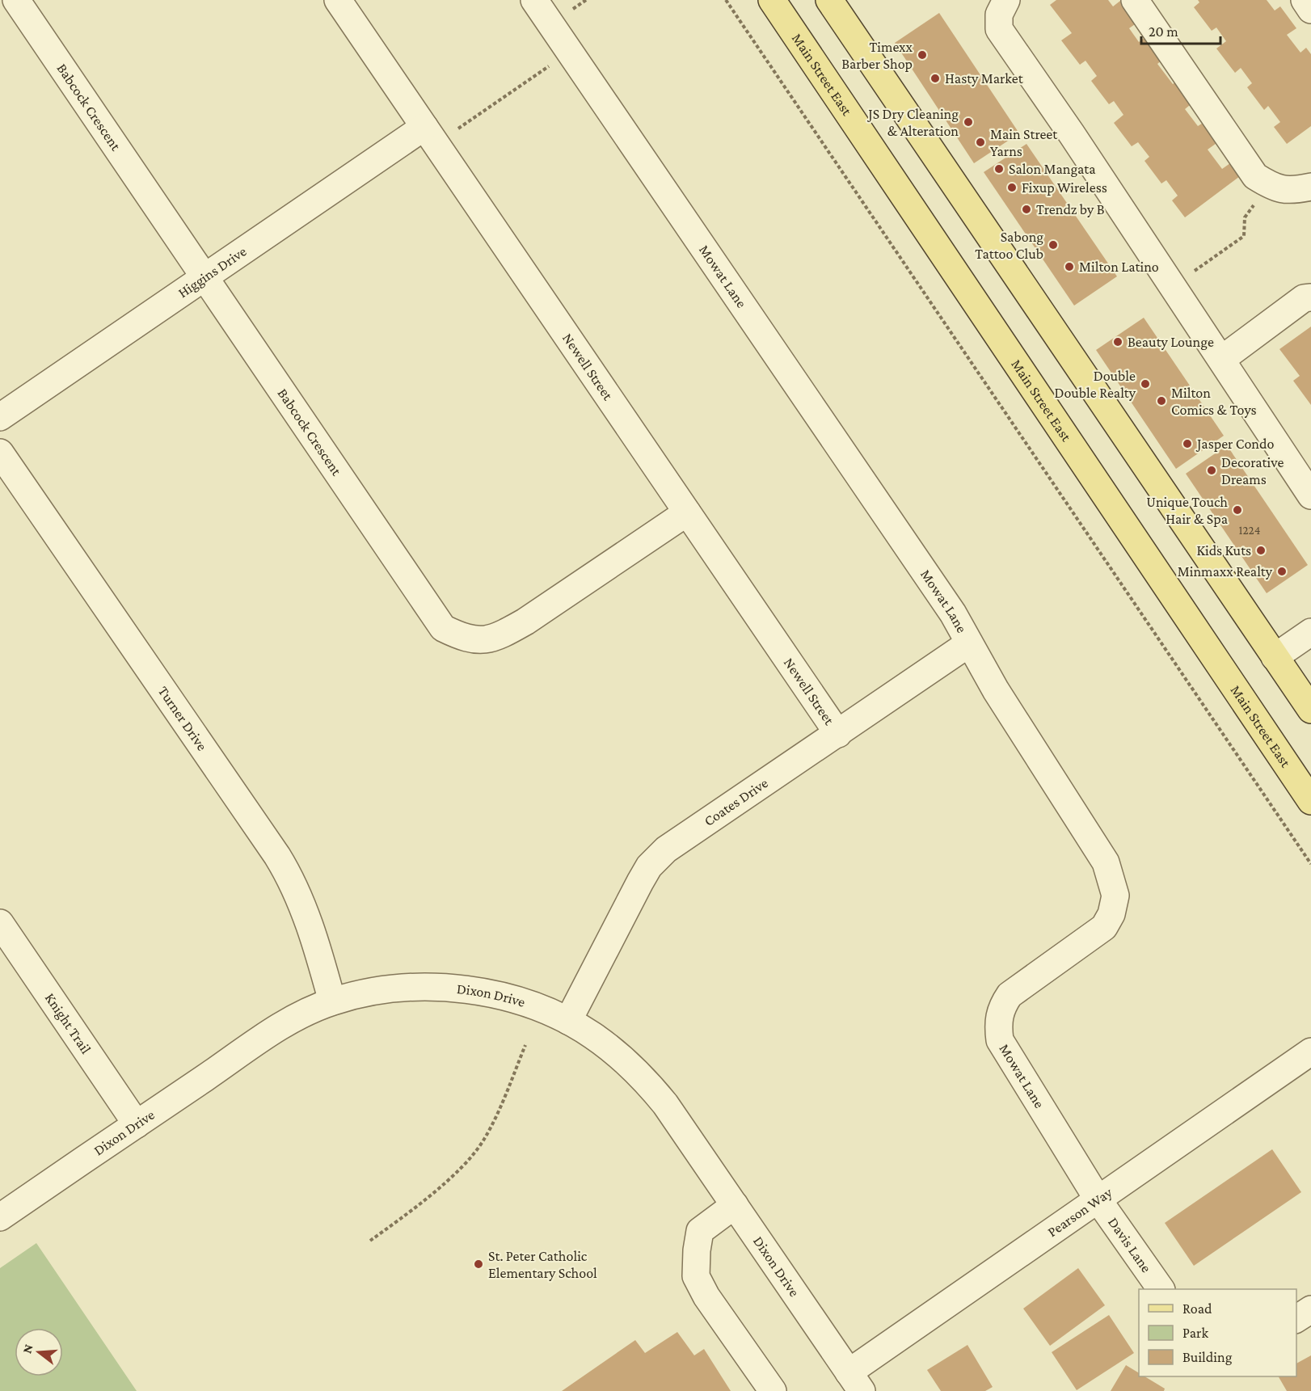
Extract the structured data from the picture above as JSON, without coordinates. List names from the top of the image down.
{
  "streets": {
    "main road": ["Main Street East"],
    "street": [
      "Babcock Crescent",
      "Higgins Drive",
      "Mowat Lane",
      "Newell Street",
      "Turner Drive",
      "Coates Drive",
      "Dixon Drive",
      "Knight Trail",
      "Pearson Way",
      "Davis Lane"
    ]
  },
  "crossings": [
    ["Babcock Crescent", "Higgins Drive"],
    ["Babcock Crescent", "Newell Street"],
    ["Higgins Drive", "Newell Street"],
    ["Mowat Lane", "Coates Drive"],
    ["Mowat Lane", "Pearson Way"],
    ["Mowat Lane", "Davis Lane"],
    ["Newell Street", "Coates Drive"],
    ["Turner Drive", "Dixon Drive"],
    ["Coates Drive", "Dixon Drive"],
    ["Dixon Drive", "Knight Trail"],
    ["Dixon Drive", "Pearson Way"],
    ["Pearson Way", "Davis Lane"]
  ],
  "places": [
    "Timexx Barber Shop",
    "Hasty Market",
    "JS Dry Cleaning & Alteration",
    "Main Street Yarns",
    "Salon Mangata",
    "Fixup Wireless",
    "Trendz by B",
    "Sabong Tattoo Club",
    "Milton Latino",
    "Beauty Lounge",
    "Double Double Realty",
    "Milton Comics & Toys",
    "Jasper Condo",
    "Decorative Dreams",
    "Unique Touch Hair & Spa",
    "Kids Kuts",
    "Minmaxx Realty",
    "St. Peter Catholic Elementary School"
  ],
  "house_numbers": ["1224"],
  "legend": ["Road", "Park", "Building"],
  "scale_bar": "20 m",
  "north": "left"
}
